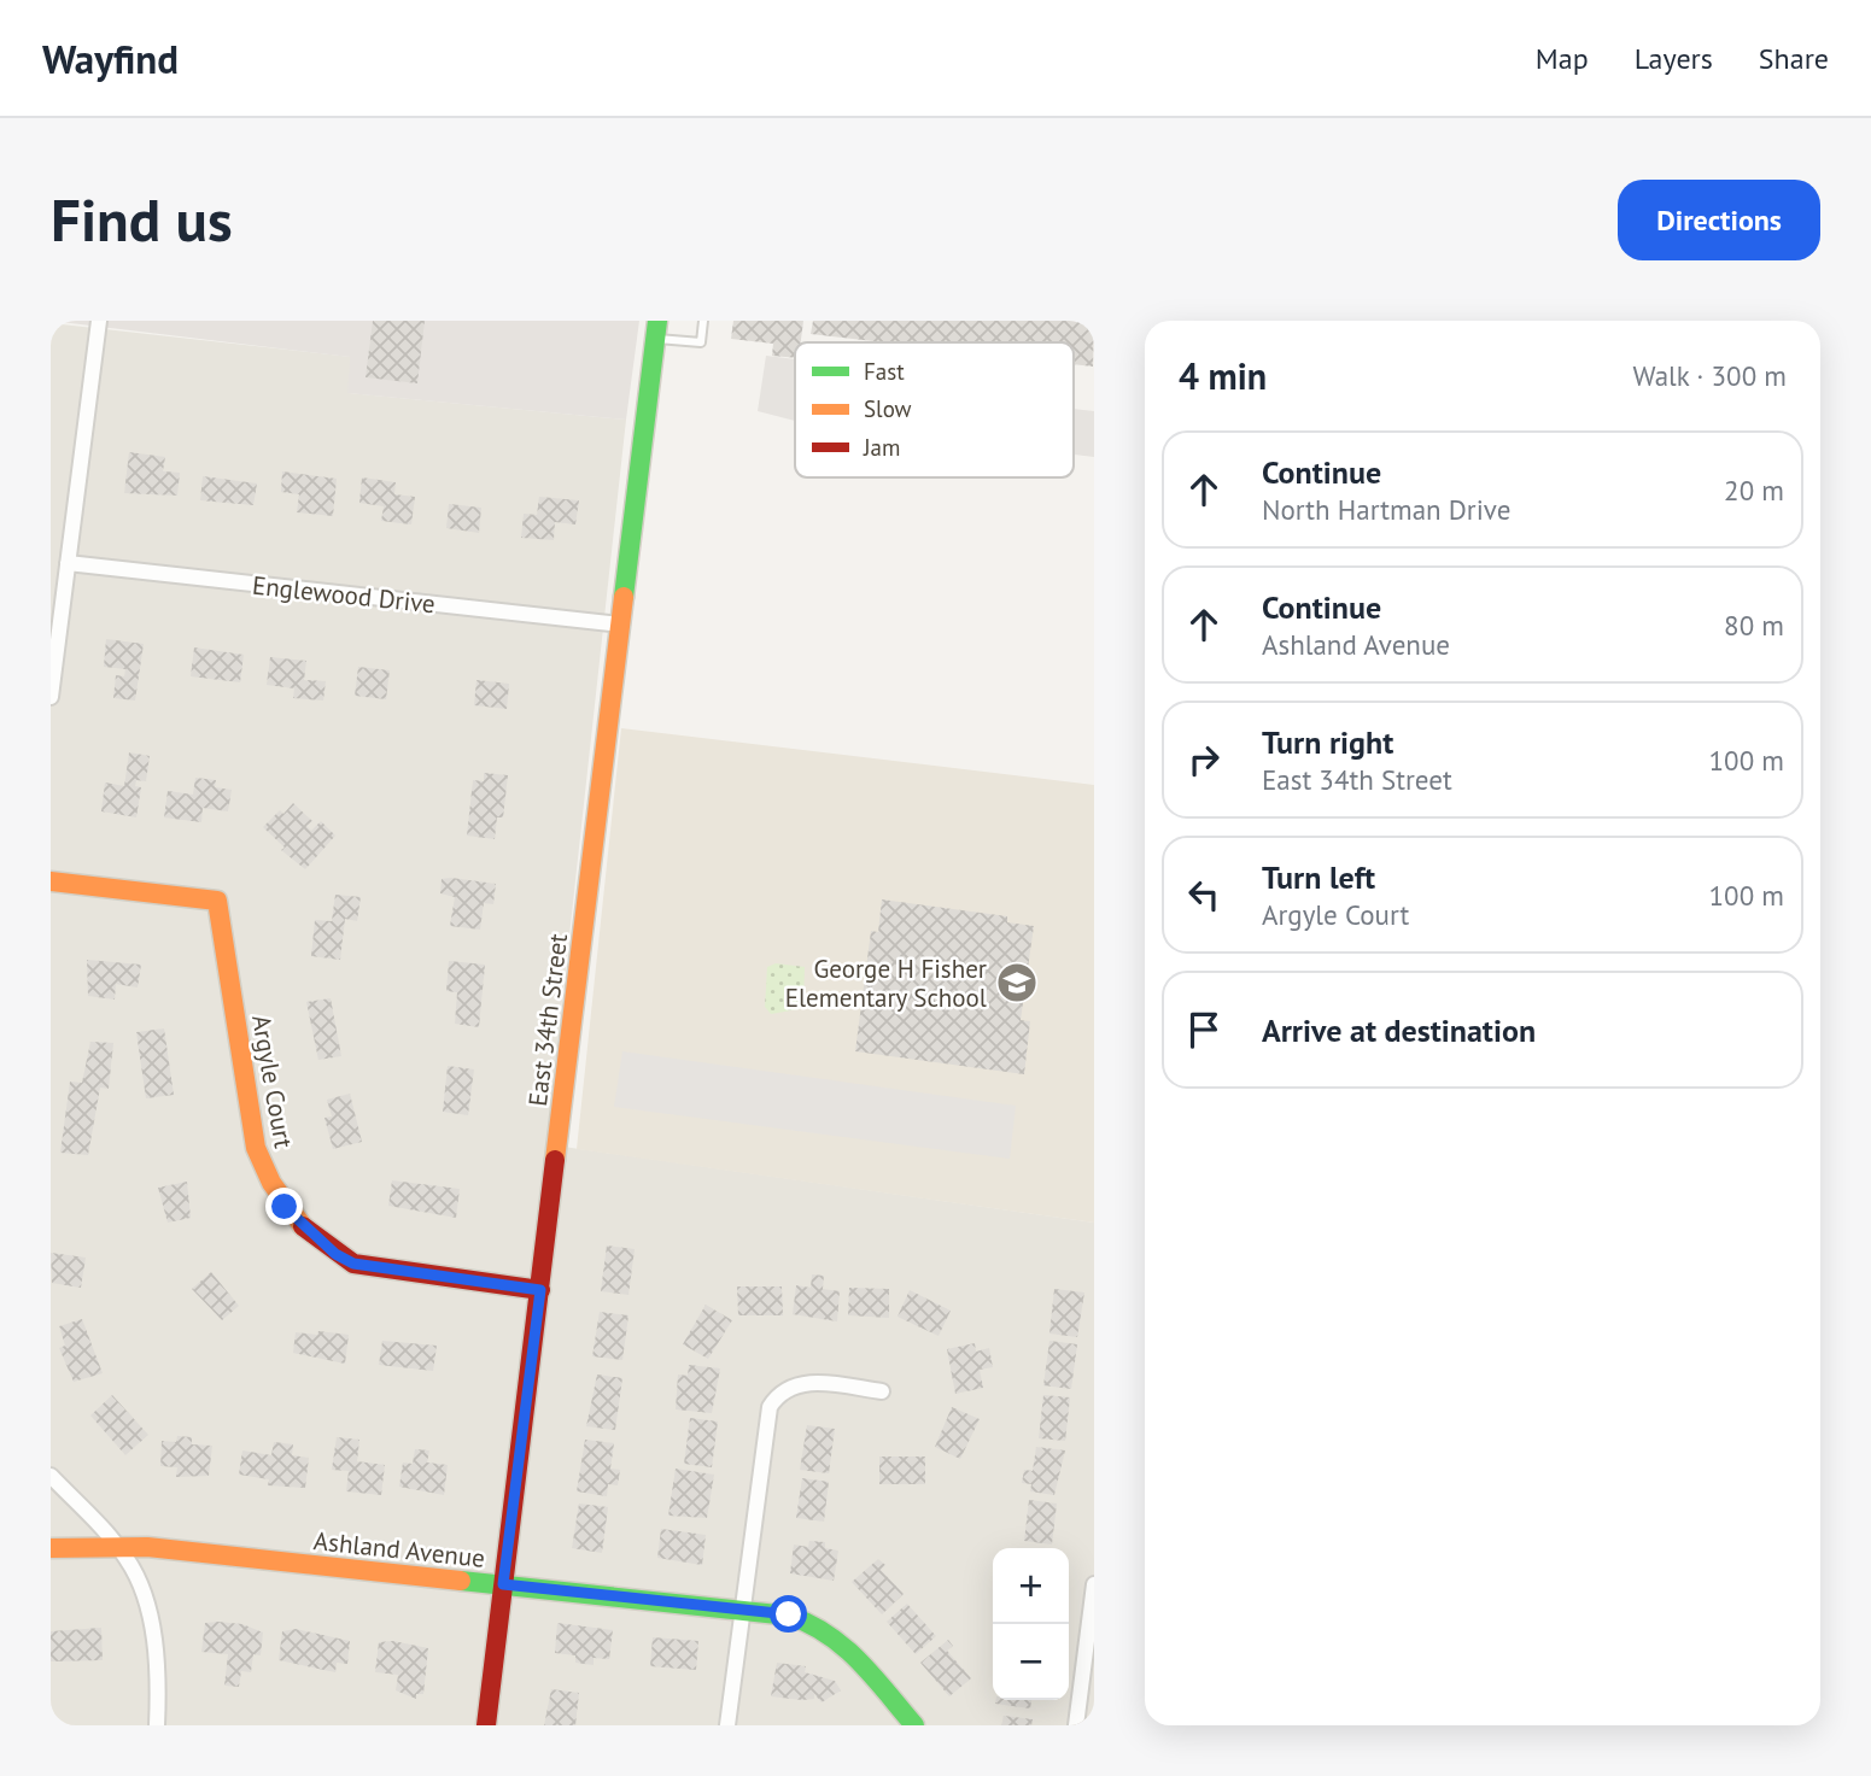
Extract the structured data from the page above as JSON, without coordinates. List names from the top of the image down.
{
  "streets": {
    "street": [
      "Englewood Drive",
      "East 34th Street",
      "Argyle Court",
      "Ashland Avenue"
    ]
  },
  "crossings": [
    ["Englewood Drive", "East 34th Street"],
    ["East 34th Street", "Argyle Court"],
    ["East 34th Street", "Ashland Avenue"]
  ],
  "places": {
    "school or university": ["George H Fisher Elementary School"]
  },
  "legend": ["Fast", "Slow", "Jam"],
  "page": {
    "header": "Wayfind",
    "nav": ["Map", "Layers", "Share"],
    "buttons": "Directions",
    "title": "Find us",
    "heading": ["4 min", "Walk · 300 m"],
    "list": [
      ["Continue", "North Hartman Drive", "20 m"],
      ["Continue", "Ashland Avenue", "80 m"],
      ["Turn right", "East 34th Street", "100 m"],
      ["Turn left", "Argyle Court", "100 m"],
      "Arrive at destination"
    ],
    "map_buttons": ["+", "−"]
  }
}
